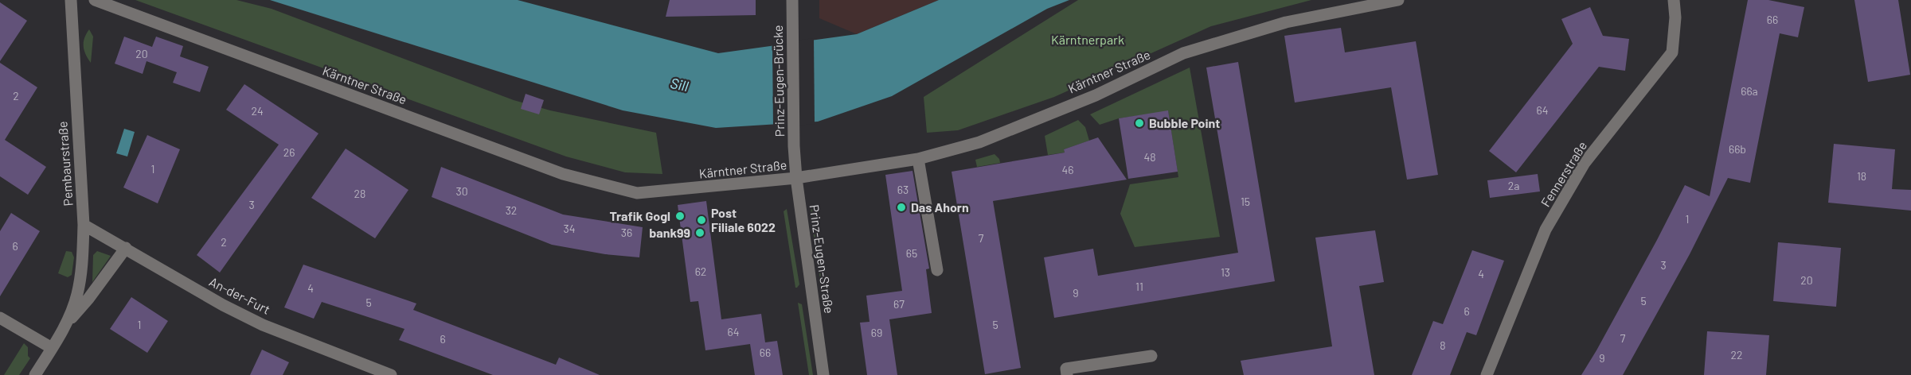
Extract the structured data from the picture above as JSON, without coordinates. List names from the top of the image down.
{
  "streets": {
    "street": [
      "Kärntner Straße",
      "Prinz-Eugen-Brücke",
      "Pembaurstraße",
      "Fennerstraße",
      "Prinz-Eugen-Straße",
      "An-der-Furt"
    ]
  },
  "crossings": [
    ["Kärntner Straße", "Prinz-Eugen-Straße"],
    ["Prinz-Eugen-Brücke", "Prinz-Eugen-Straße"],
    ["Pembaurstraße", "An-der-Furt"]
  ],
  "water": ["Sill"],
  "parks": ["Kärntnerpark"],
  "places": [
    "Bubble Point",
    "Das Ahorn",
    "Trafik Gogl",
    "Post Filiale 6022",
    "bank99"
  ],
  "house_numbers": [
    "66",
    "20",
    "66a",
    "2",
    "64",
    "24",
    "66b",
    "26",
    "48",
    "1",
    "46",
    "18",
    "2a",
    "63",
    "30",
    "28",
    "15",
    "3",
    "32",
    "1",
    "34",
    "36",
    "7",
    "2",
    "6",
    "65",
    "3",
    "62",
    "13",
    "4",
    "20",
    "11",
    "4",
    "9",
    "5",
    "5",
    "67",
    "6",
    "1",
    "5",
    "64",
    "69",
    "7",
    "6",
    "8",
    "66",
    "22",
    "9"
  ]
}
